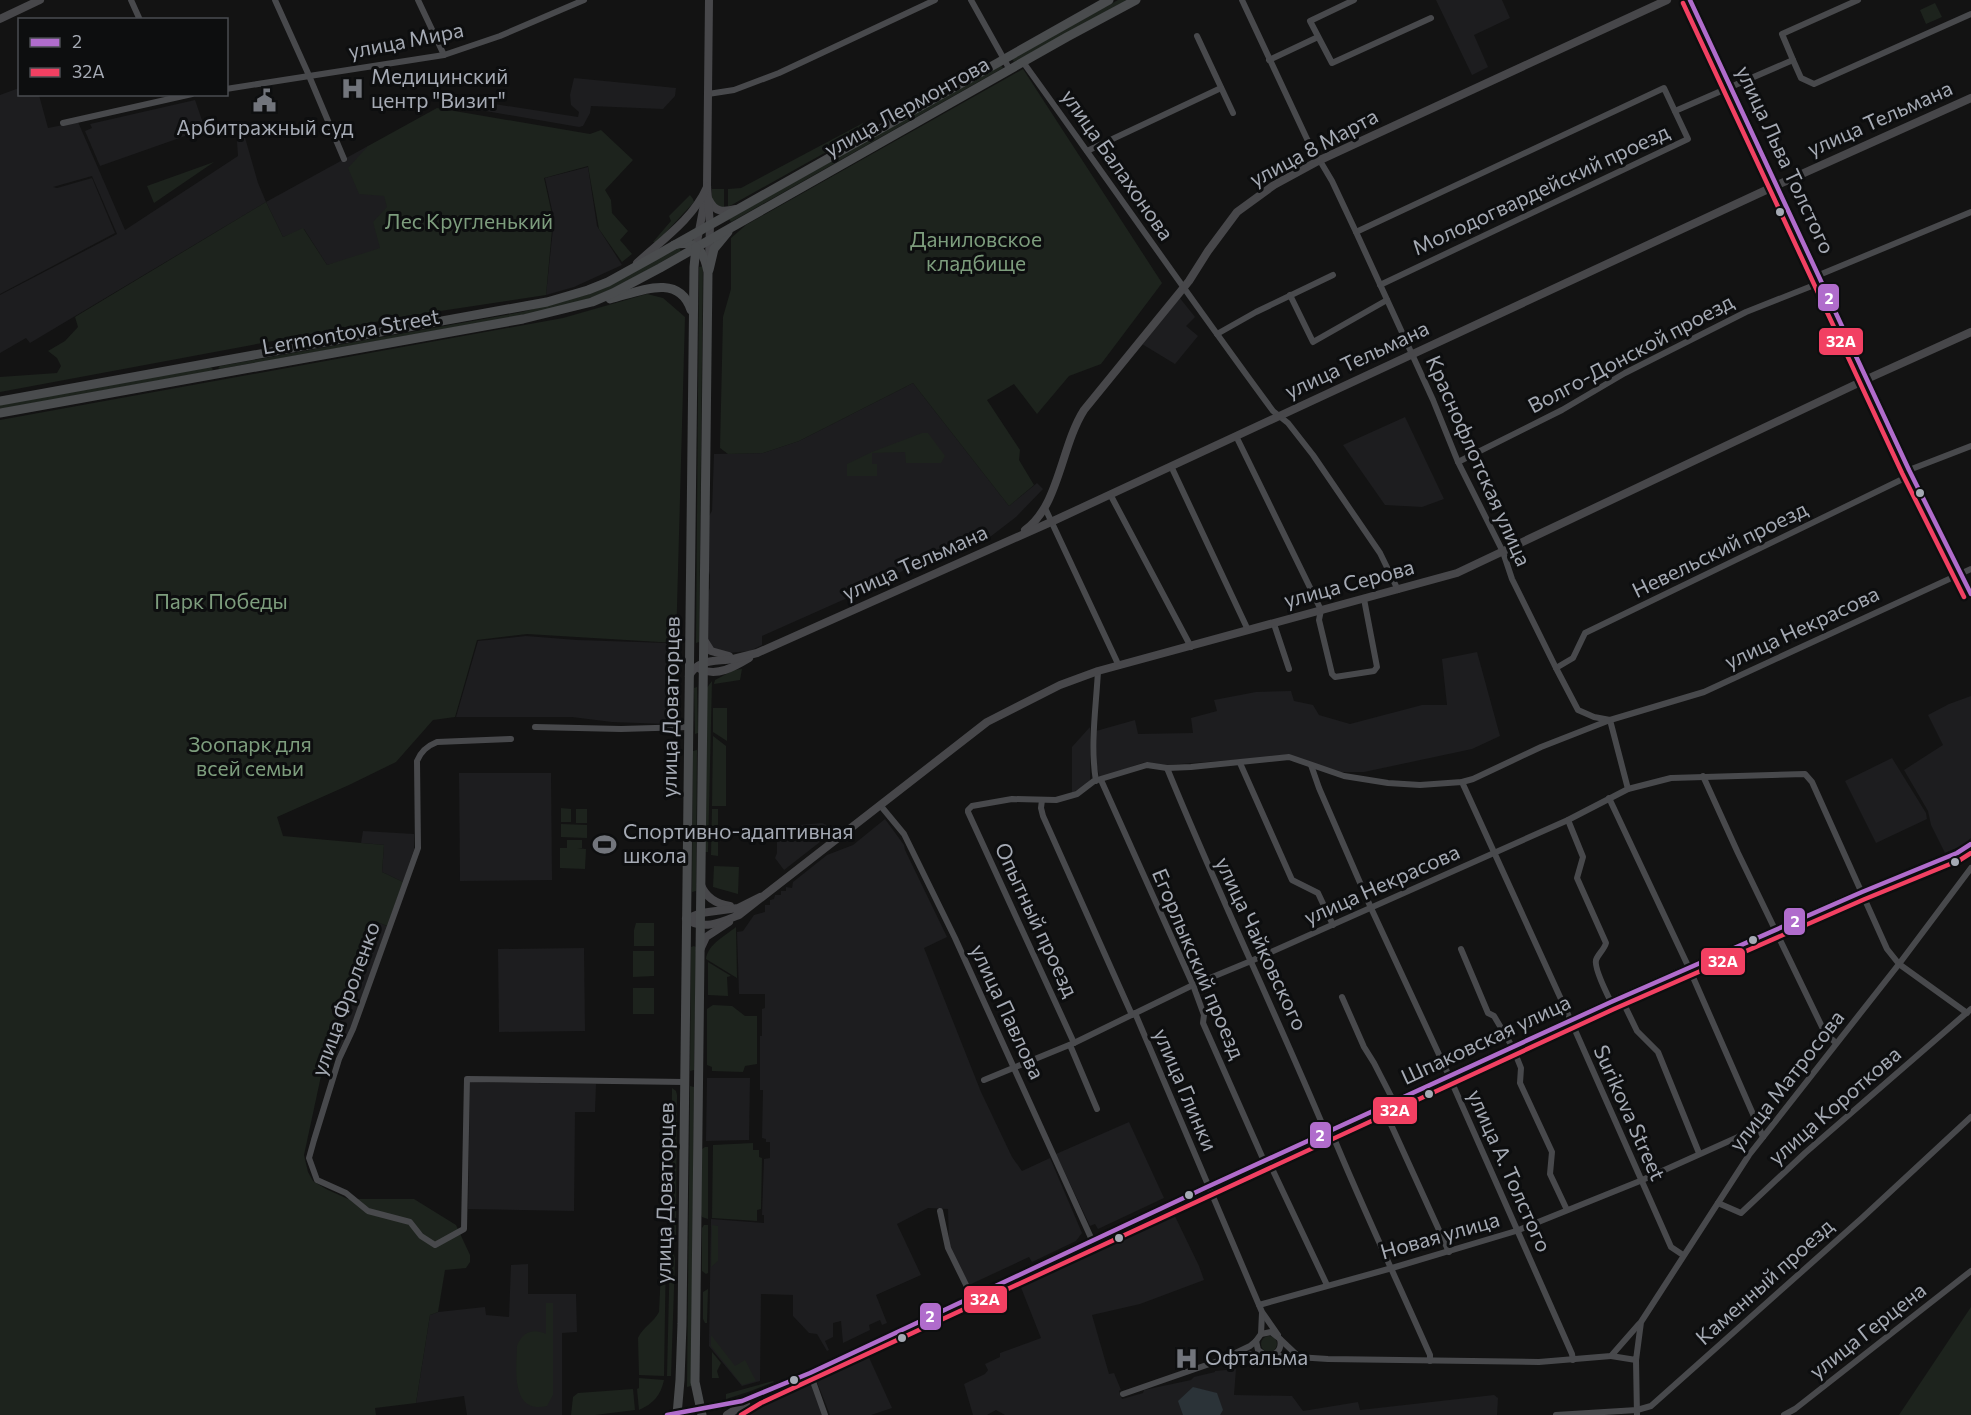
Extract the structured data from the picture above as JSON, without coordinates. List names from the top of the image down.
{
  "streets": {
    "main road": [
      "улица Лермонтова",
      "улица Тельмана",
      "улица 8 Марта",
      "улица Льва Толстого",
      "Lermontova Street",
      "улица Серова",
      "улица Доваторцев",
      "Шпаковская улица"
    ],
    "street": [
      "улица Мира",
      "улица Балахонова",
      "Молодогвардейский проезд",
      "Волго-Донской проезд",
      "Краснофлотская улица",
      "Невельский проезд",
      "улица Некрасова",
      "Опытный проезд",
      "улица Чайковского",
      "Егорлыкский проезд",
      "улица Фроленко",
      "улица Павлова",
      "улица Матросова",
      "улица Глинки",
      "улица Короткова",
      "Surikova Street",
      "улица А. Толстого",
      "Новая улица",
      "Каменный проезд",
      "улица Герцена"
    ]
  },
  "crossings": [
    ["улица Лермонтова", "улица Балахонова"],
    ["улица Лермонтова", "Lermontova Street"],
    ["улица Лермонтова", "улица Доваторцев"],
    ["улица Тельмана", "улица 8 Марта"],
    ["улица Тельмана", "улица Льва Толстого"],
    ["улица Тельмана", "улица Балахонова"],
    ["улица Тельмана", "Краснофлотская улица"],
    ["улица Тельмана", "улица Доваторцев"],
    ["улица 8 Марта", "улица Балахонова"],
    ["улица 8 Марта", "Краснофлотская улица"],
    ["улица Льва Толстого", "Молодогвардейский проезд"],
    ["улица Льва Толстого", "Волго-Донской проезд"],
    ["улица Льва Толстого", "Невельский проезд"],
    ["улица Льва Толстого", "улица Серова"],
    ["улица Льва Толстого", "улица Некрасова"],
    ["улица Балахонова", "улица Серова"],
    ["Молодогвардейский проезд", "Краснофлотская улица"],
    ["Lermontova Street", "улица Доваторцев"],
    ["Волго-Донской проезд", "Краснофлотская улица"],
    ["Краснофлотская улица", "Невельский проезд"],
    ["Краснофлотская улица", "улица Серова"],
    ["Краснофлотская улица", "улица Некрасова"],
    ["улица Серова", "улица Доваторцев"],
    ["улица Серова", "Егорлыкский проезд"],
    ["улица Серова", "улица Павлова"],
    ["улица Некрасова", "Опытный проезд"],
    ["улица Некрасова", "улица Чайковского"],
    ["улица Некрасова", "Егорлыкский проезд"],
    ["улица Некрасова", "улица Павлова"],
    ["улица Некрасова", "Шпаковская улица"],
    ["улица Некрасова", "улица Глинки"],
    ["улица Некрасова", "Surikova Street"],
    ["улица Некрасова", "улица А. Толстого"],
    ["улица Доваторцев", "улица Фроленко"],
    ["улица Чайковского", "Шпаковская улица"],
    ["улица Чайковского", "Новая улица"],
    ["Егорлыкский проезд", "Шпаковская улица"],
    ["Егорлыкский проезд", "Новая улица"],
    ["улица Павлова", "Шпаковская улица"],
    ["Шпаковская улица", "улица Глинки"],
    ["Шпаковская улица", "Surikova Street"],
    ["Шпаковская улица", "улица А. Толстого"],
    ["улица Матросова", "улица Короткова"],
    ["улица Матросова", "Surikova Street"],
    ["улица Матросова", "Каменный проезд"],
    ["улица Глинки", "Новая улица"],
    ["Surikova Street", "Новая улица"],
    ["улица А. Толстого", "Новая улица"]
  ],
  "parks": [
    "Лес Кругленький",
    "Даниловское кладбище",
    "Парк Победы",
    "Зоопарк для всей семьи"
  ],
  "places": {
    "hospital": ["Медицинский центр \"Визит\"", "Офтальма"],
    "public building": ["Арбитражный суд"],
    "sports": ["Спортивно-адаптивная школа"]
  },
  "lines": ["transit line 2", "transit line 32A"],
  "legend": ["2", "32A"]
}
